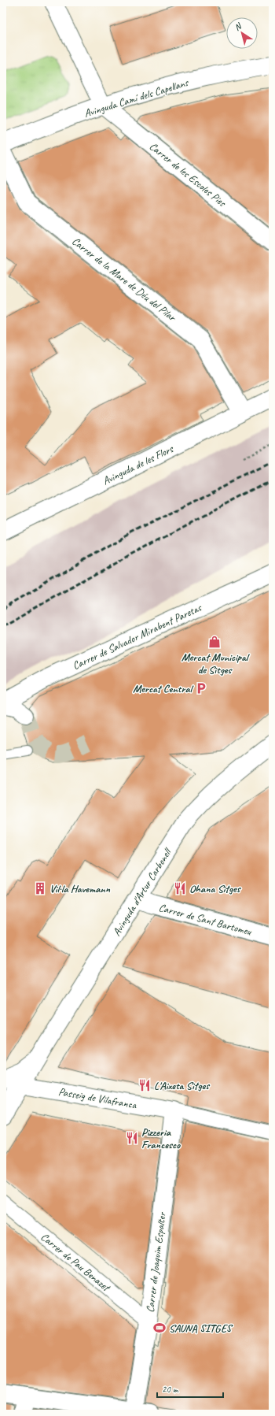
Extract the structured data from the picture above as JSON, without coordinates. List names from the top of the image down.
{
  "streets": {
    "street": [
      "Avinguda Camí dels Capellans",
      "Carrer de les Escoles Pies",
      "Carrer de la Mare de Déu del Pilar",
      "Avinguda de les Flors",
      "Carrer de Salvador Mirabent Paretas",
      "Avinguda d'Artur Carbonell",
      "Carrer de Sant Bartomeu",
      "Passeig de Vilafranca",
      "Carrer de Pau Benazet",
      "Carrer de Joaquim Espalter"
    ]
  },
  "crossings": [
    ["Avinguda Camí dels Capellans", "Carrer de les Escoles Pies"],
    ["Carrer de la Mare de Déu del Pilar", "Avinguda de les Flors"],
    ["Avinguda d'Artur Carbonell", "Carrer de Sant Bartomeu"],
    ["Avinguda d'Artur Carbonell", "Passeig de Vilafranca"],
    ["Passeig de Vilafranca", "Carrer de Joaquim Espalter"],
    ["Carrer de Pau Benazet", "Carrer de Joaquim Espalter"]
  ],
  "places": {
    "shop": ["Mercat Municipal de Sitges"],
    "parking": ["Mercat Central"],
    "building": ["Vil·la Havemann"],
    "restaurant": ["Ohana Sitges", "L'Aixeta Sitges", "Pizzeria Francesco"],
    "sports": ["SAUNA SITGES"]
  },
  "scale_bar": "20 m",
  "north": "top left"
}
